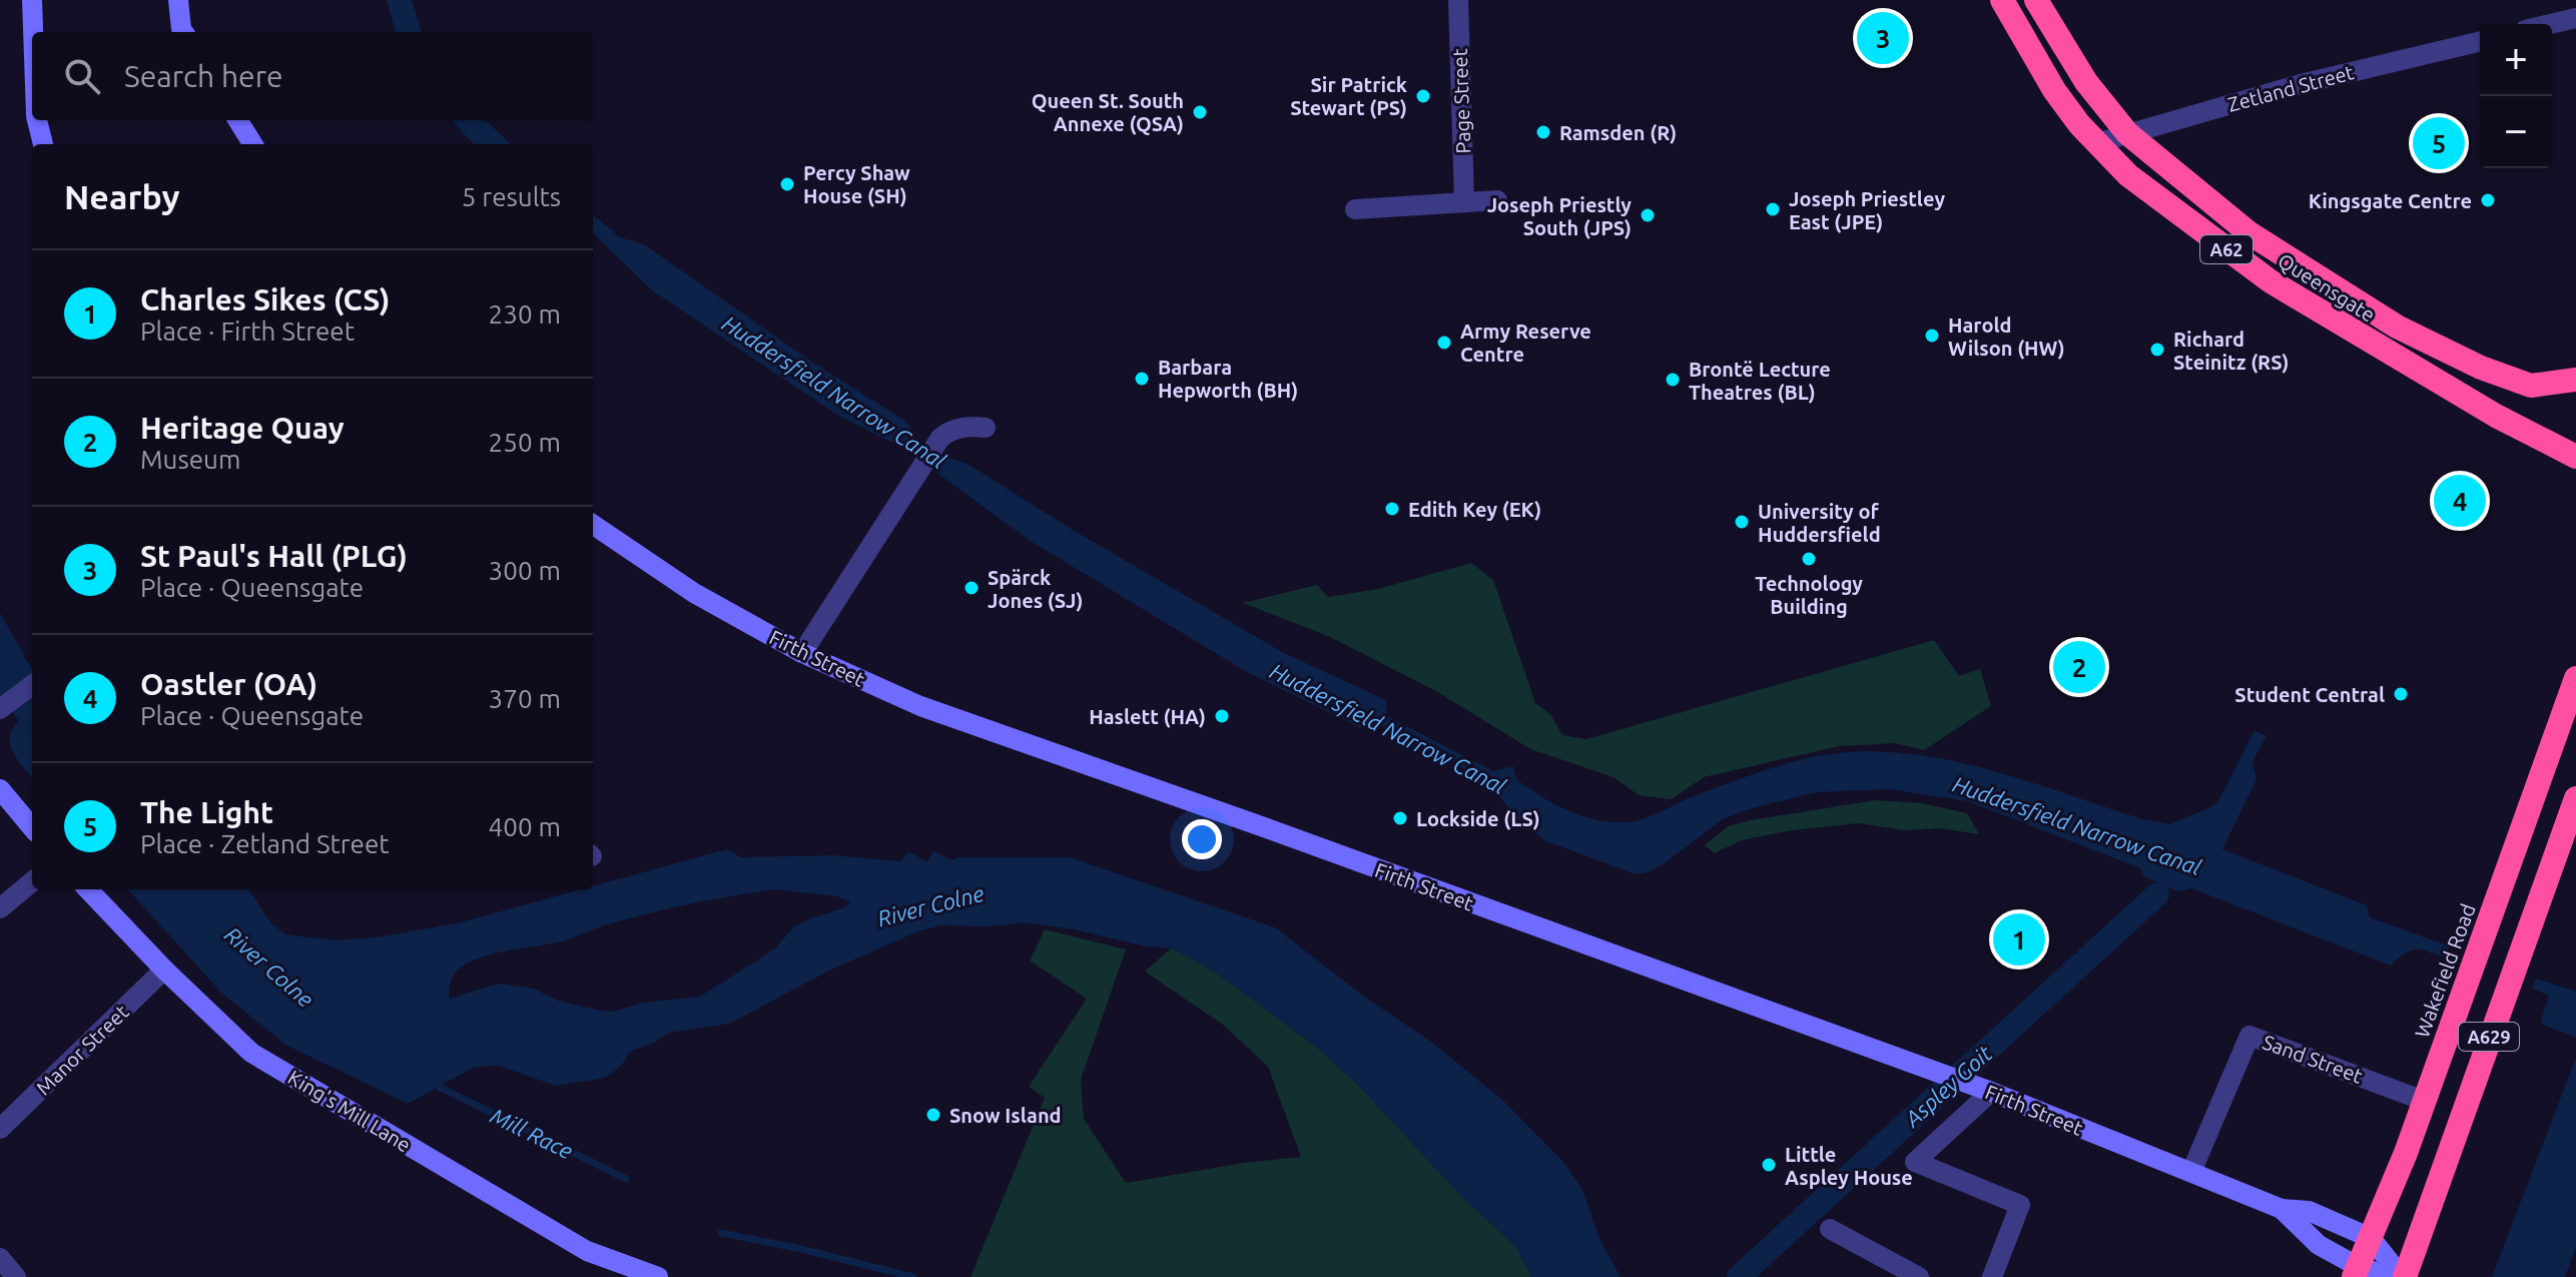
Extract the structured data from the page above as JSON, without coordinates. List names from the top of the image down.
{
  "streets": {
    "highway": [
      "A62",
      "Queensgate",
      "Wakefield Road",
      "A629"
    ],
    "main road": ["Firth Street", "King's Mill Lane"],
    "street": [
      "Zetland Street",
      "Page Street",
      "Manor Street",
      "Sand Street"
    ]
  },
  "crossings": [
    ["Zetland Street", "Queensgate"],
    ["Firth Street", "Wakefield Road"],
    ["Firth Street", "Sand Street"],
    ["Wakefield Road", "Sand Street"],
    ["Manor Street", "King's Mill Lane"]
  ],
  "water": [
    "Huddersfield Narrow Canal",
    "River Colne",
    "Aspley Goit",
    "Mill Race"
  ],
  "places": [
    "Sir Patrick Stewart (PS)",
    "Queen St. South Annexe (QSA)",
    "Ramsden (R)",
    "Percy Shaw House (SH)",
    "Kingsgate Centre",
    "Joseph Priestley East (JPE)",
    "Joseph Priestly South (JPS)",
    "Harold Wilson (HW)",
    "Army Reserve Centre",
    "Richard Steinitz (RS)",
    "Barbara Hepworth (BH)",
    "Brontë Lecture Theatres (BL)",
    "Edith Key (EK)",
    "University of Huddersfield",
    "Technology Building",
    "Spärck Jones (SJ)",
    "Student Central",
    "Haslett (HA)",
    "Lockside (LS)",
    "Snow Island",
    "Little Aspley House"
  ],
  "page": {
    "pins": [
      "3",
      "5",
      "4",
      "2",
      "1"
    ],
    "map_buttons": ["+", "−"],
    "search": "Search here",
    "heading": ["Nearby", "5 results"],
    "list": [
      {
        "mark": "1",
        "name": "Charles Sikes (CS)",
        "note": "Place · Firth Street",
        "value": "230 m"
      },
      {
        "mark": "2",
        "name": "Heritage Quay",
        "note": "Museum",
        "value": "250 m"
      },
      {
        "mark": "3",
        "name": "St Paul's Hall (PLG)",
        "note": "Place · Queensgate",
        "value": "300 m"
      },
      {
        "mark": "4",
        "name": "Oastler (OA)",
        "note": "Place · Queensgate",
        "value": "370 m"
      },
      {
        "mark": "5",
        "name": "The Light",
        "note": "Place · Zetland Street",
        "value": "400 m"
      }
    ]
  }
}
